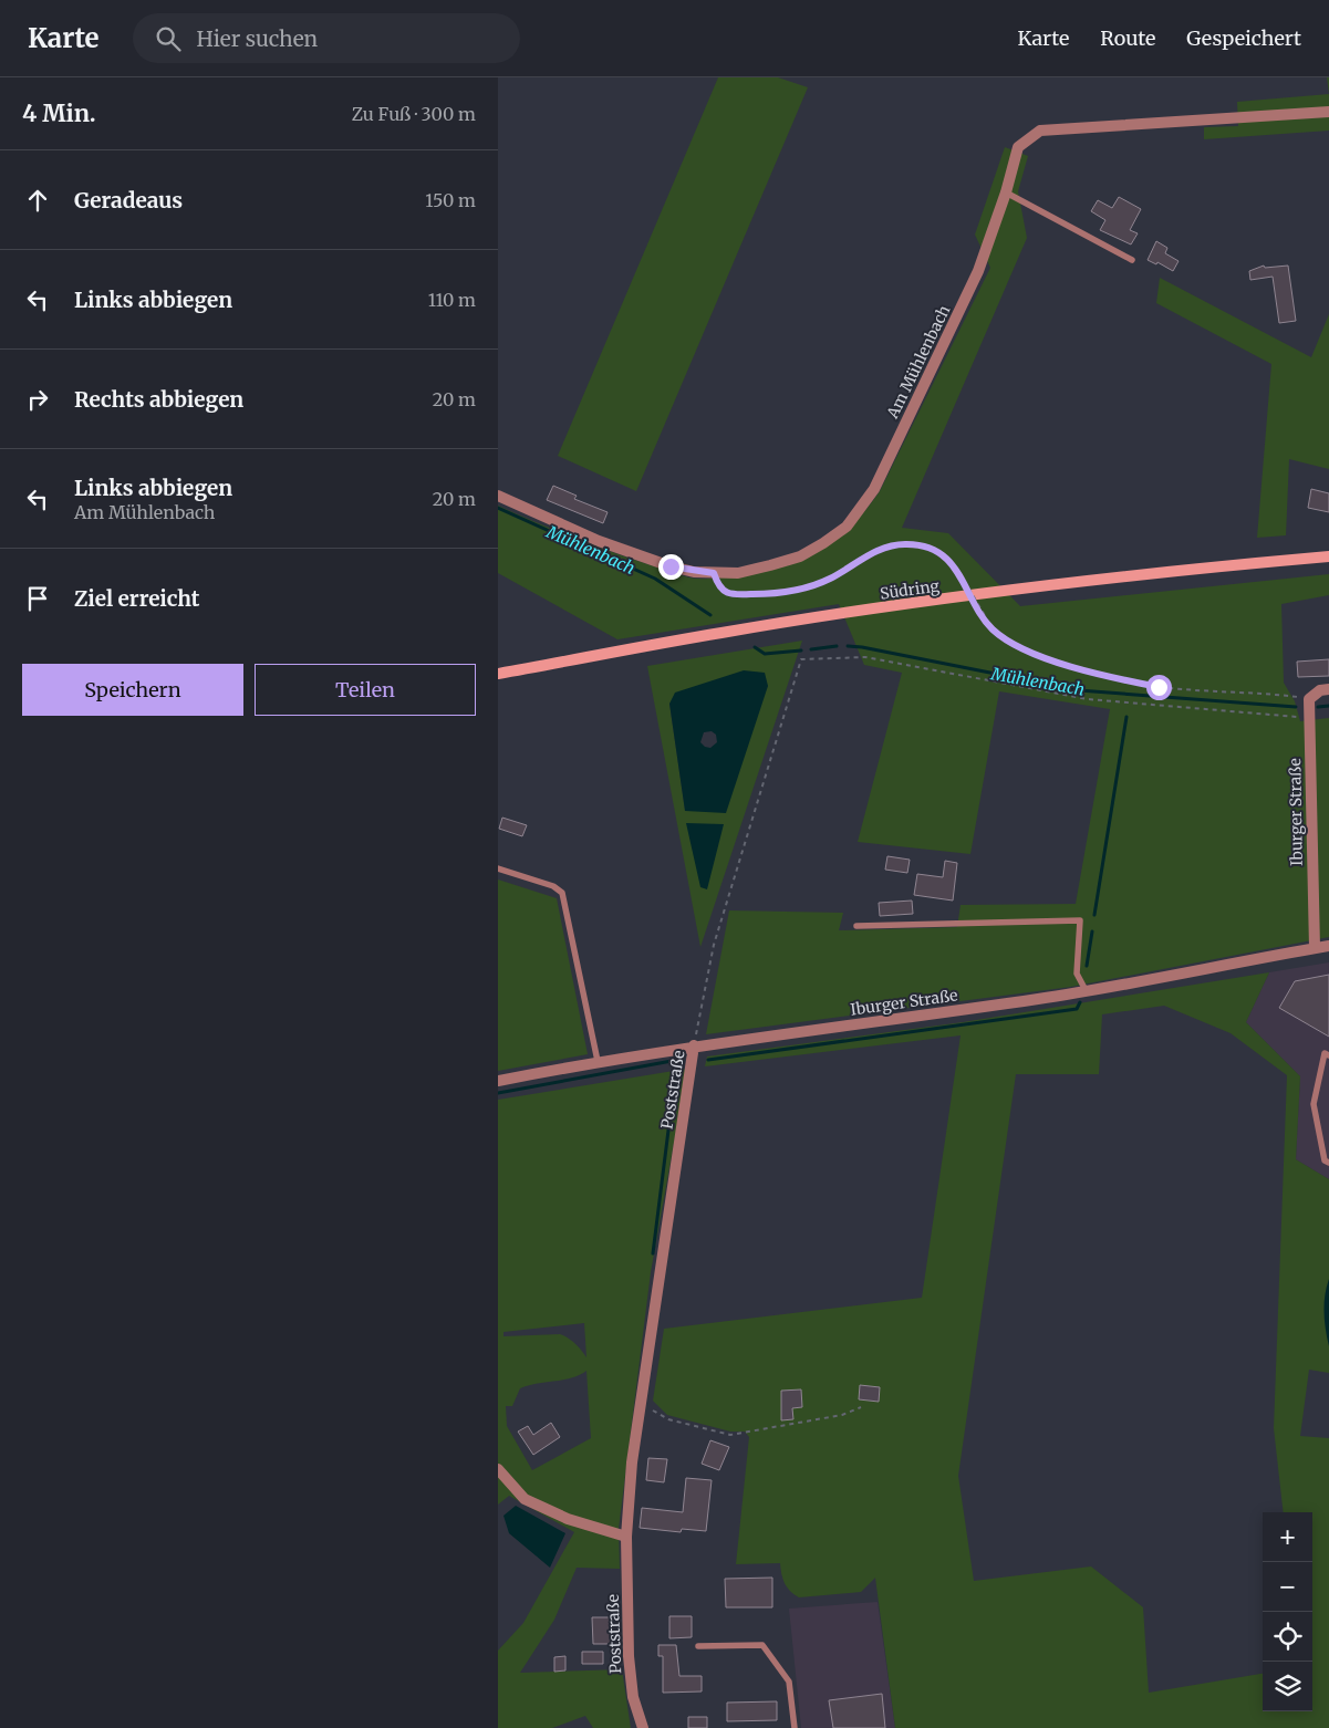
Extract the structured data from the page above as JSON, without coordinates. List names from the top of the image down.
{
  "streets": {
    "main road": ["Südring"],
    "street": ["Am Mühlenbach", "Iburger Straße", "Poststraße"]
  },
  "crossings": [
    ["Iburger Straße", "Poststraße"]
  ],
  "water": ["Mühlenbach"],
  "page": {
    "header": "Karte",
    "search": "Hier suchen",
    "nav": ["Karte", "Route", "Gespeichert"],
    "heading": ["4 Min.", "Zu Fuß · 300 m"],
    "list": [
      ["Geradeaus", "150 m"],
      ["Links abbiegen", "110 m"],
      ["Rechts abbiegen", "20 m"],
      ["Links abbiegen", "Am Mühlenbach", "20 m"],
      "Ziel erreicht"
    ],
    "buttons": ["Speichern", "Teilen"],
    "map_buttons": ["+", "−"]
  }
}
